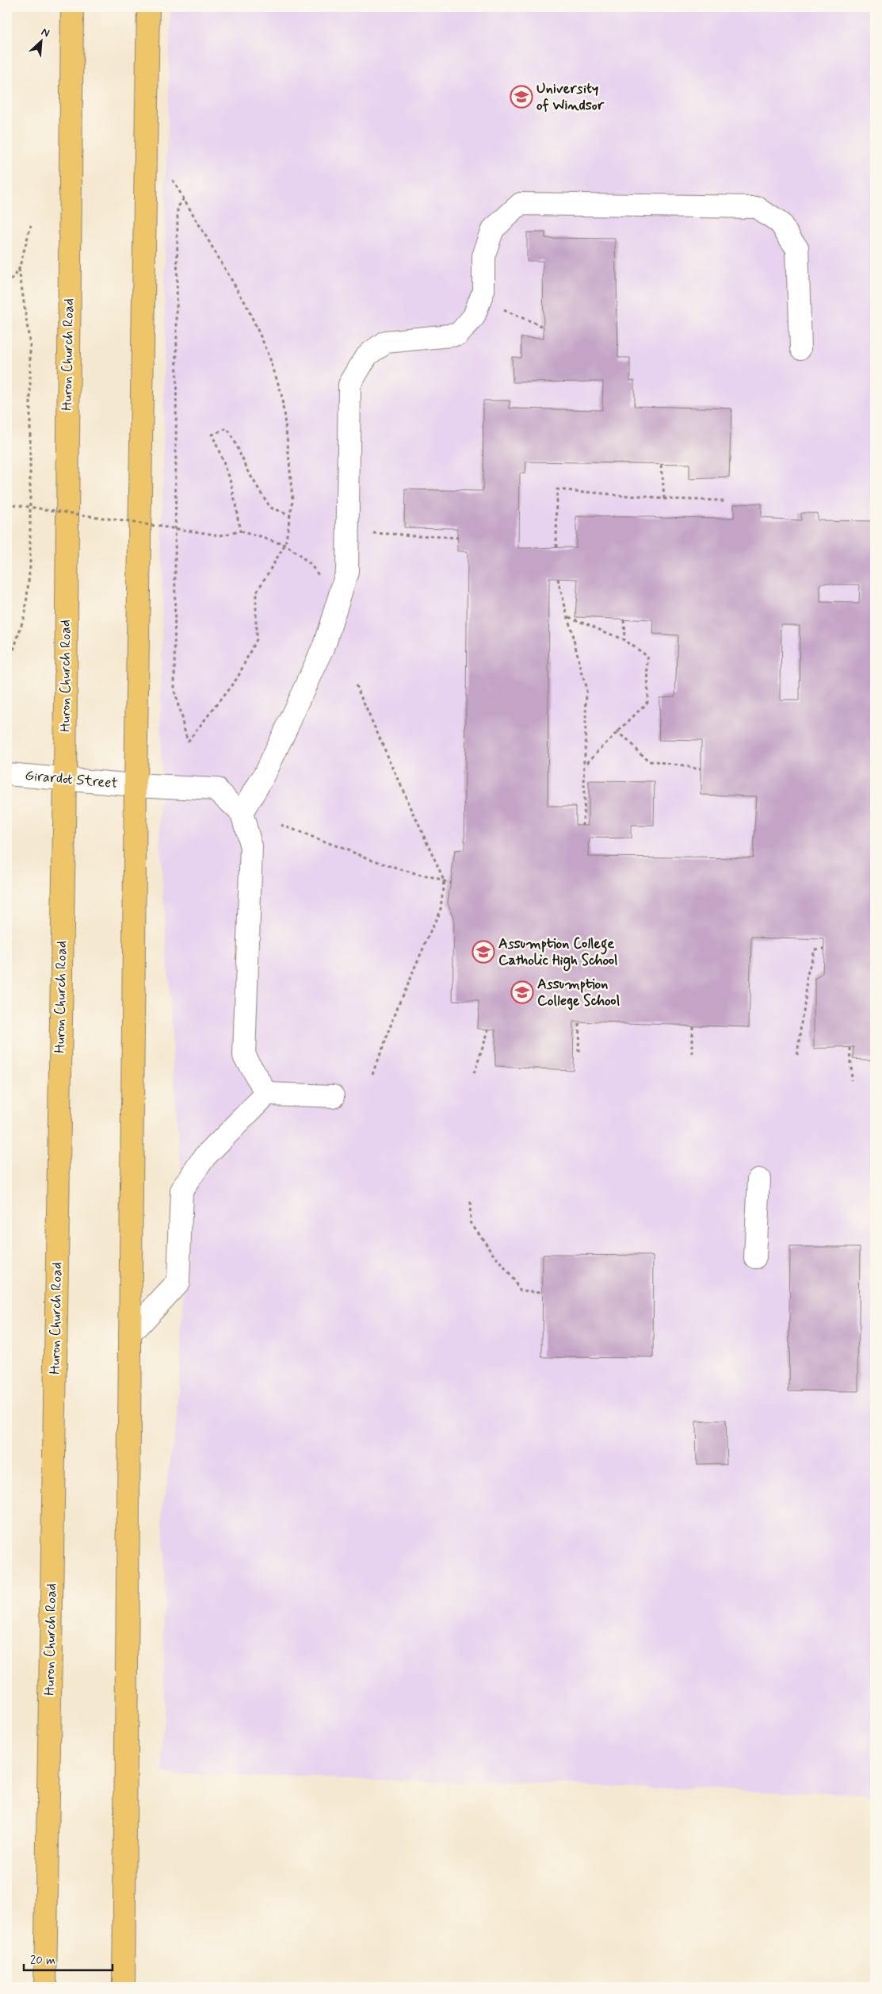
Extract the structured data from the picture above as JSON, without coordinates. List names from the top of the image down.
{
  "streets": {
    "highway": ["Huron Church Road"],
    "street": ["Girardot Street"]
  },
  "crossings": [
    ["Huron Church Road", "Girardot Street"]
  ],
  "places": {
    "school or university": ["University of Windsor", "Assumption College Catholic High School", "Assumption College School"]
  },
  "scale_bar": "20 m",
  "north": "top right"
}
